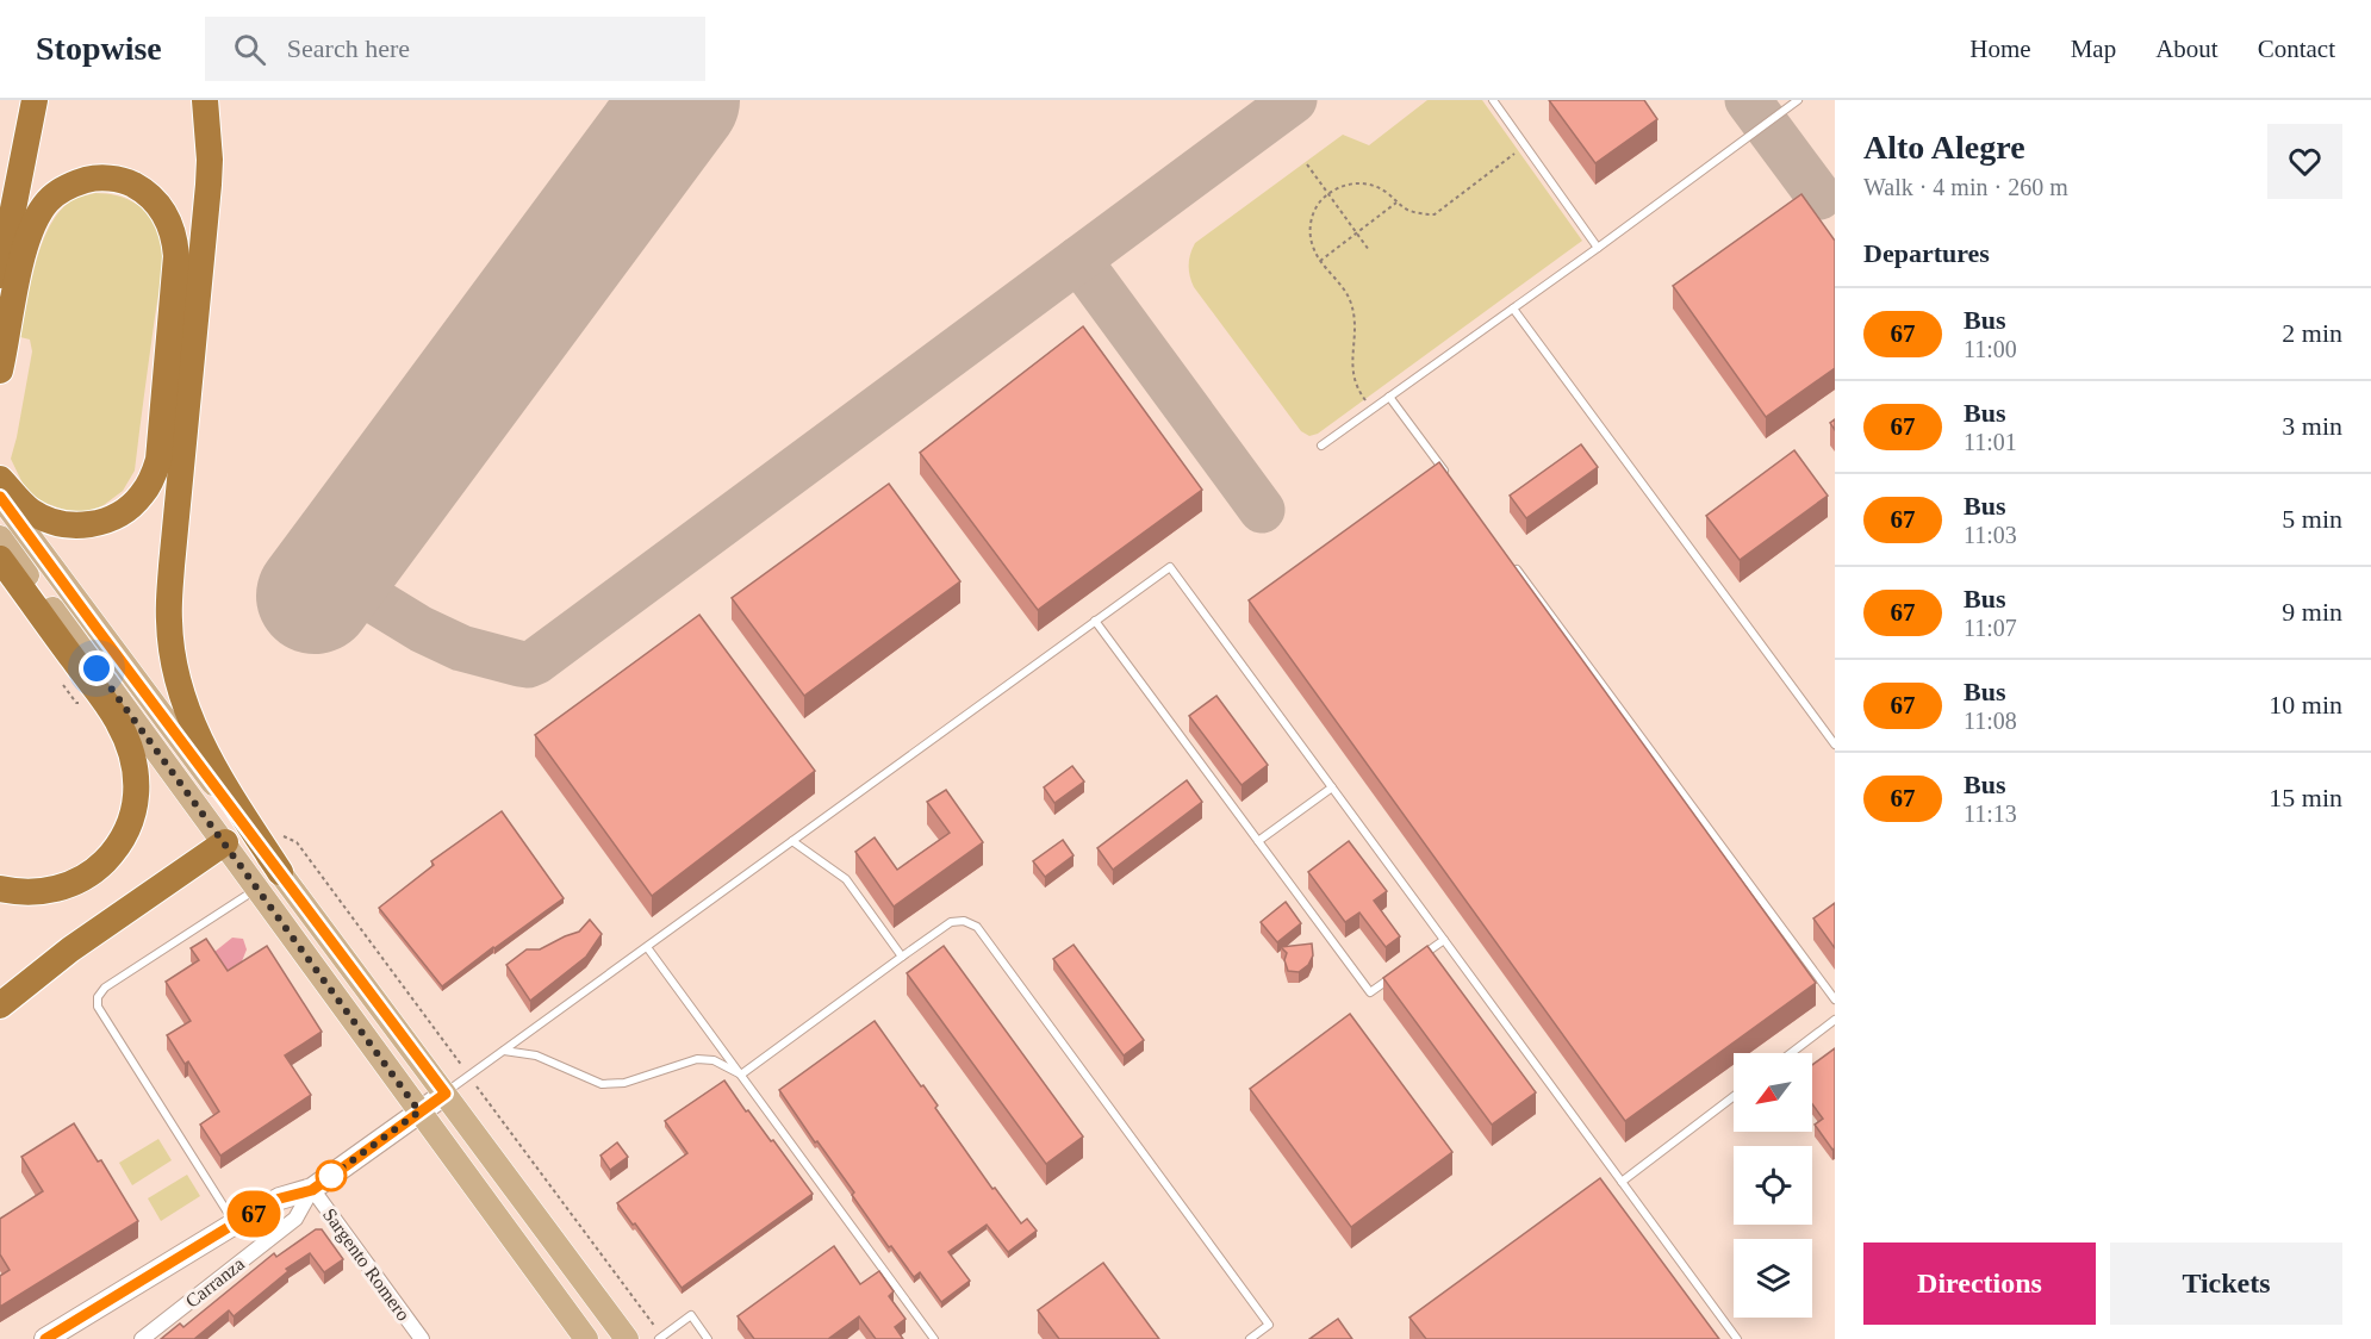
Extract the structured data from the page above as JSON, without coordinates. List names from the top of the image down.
{
  "streets": {
    "street": ["Sargento Romero", "Carranza"]
  },
  "crossings": [
    ["Sargento Romero", "Carranza"]
  ],
  "lines": ["bus line 67"],
  "north": "bottom left",
  "page": {
    "header": "Stopwise",
    "search": "Search here",
    "nav": [
      "Home",
      "Map",
      "About",
      "Contact"
    ],
    "on_map": "67",
    "heading": [
      ["Alto Alegre", "Walk · 4 min · 260 m"],
      "Departures"
    ],
    "list": [
      {
        "mark": "67",
        "name": "Bus",
        "note": "11:00",
        "value": "2 min"
      },
      {
        "mark": "67",
        "name": "Bus",
        "note": "11:01",
        "value": "3 min"
      },
      {
        "mark": "67",
        "name": "Bus",
        "note": "11:03",
        "value": "5 min"
      },
      {
        "mark": "67",
        "name": "Bus",
        "note": "11:07",
        "value": "9 min"
      },
      {
        "mark": "67",
        "name": "Bus",
        "note": "11:08",
        "value": "10 min"
      },
      {
        "mark": "67",
        "name": "Bus",
        "note": "11:13",
        "value": "15 min"
      }
    ],
    "buttons": ["Directions", "Tickets"]
  }
}
